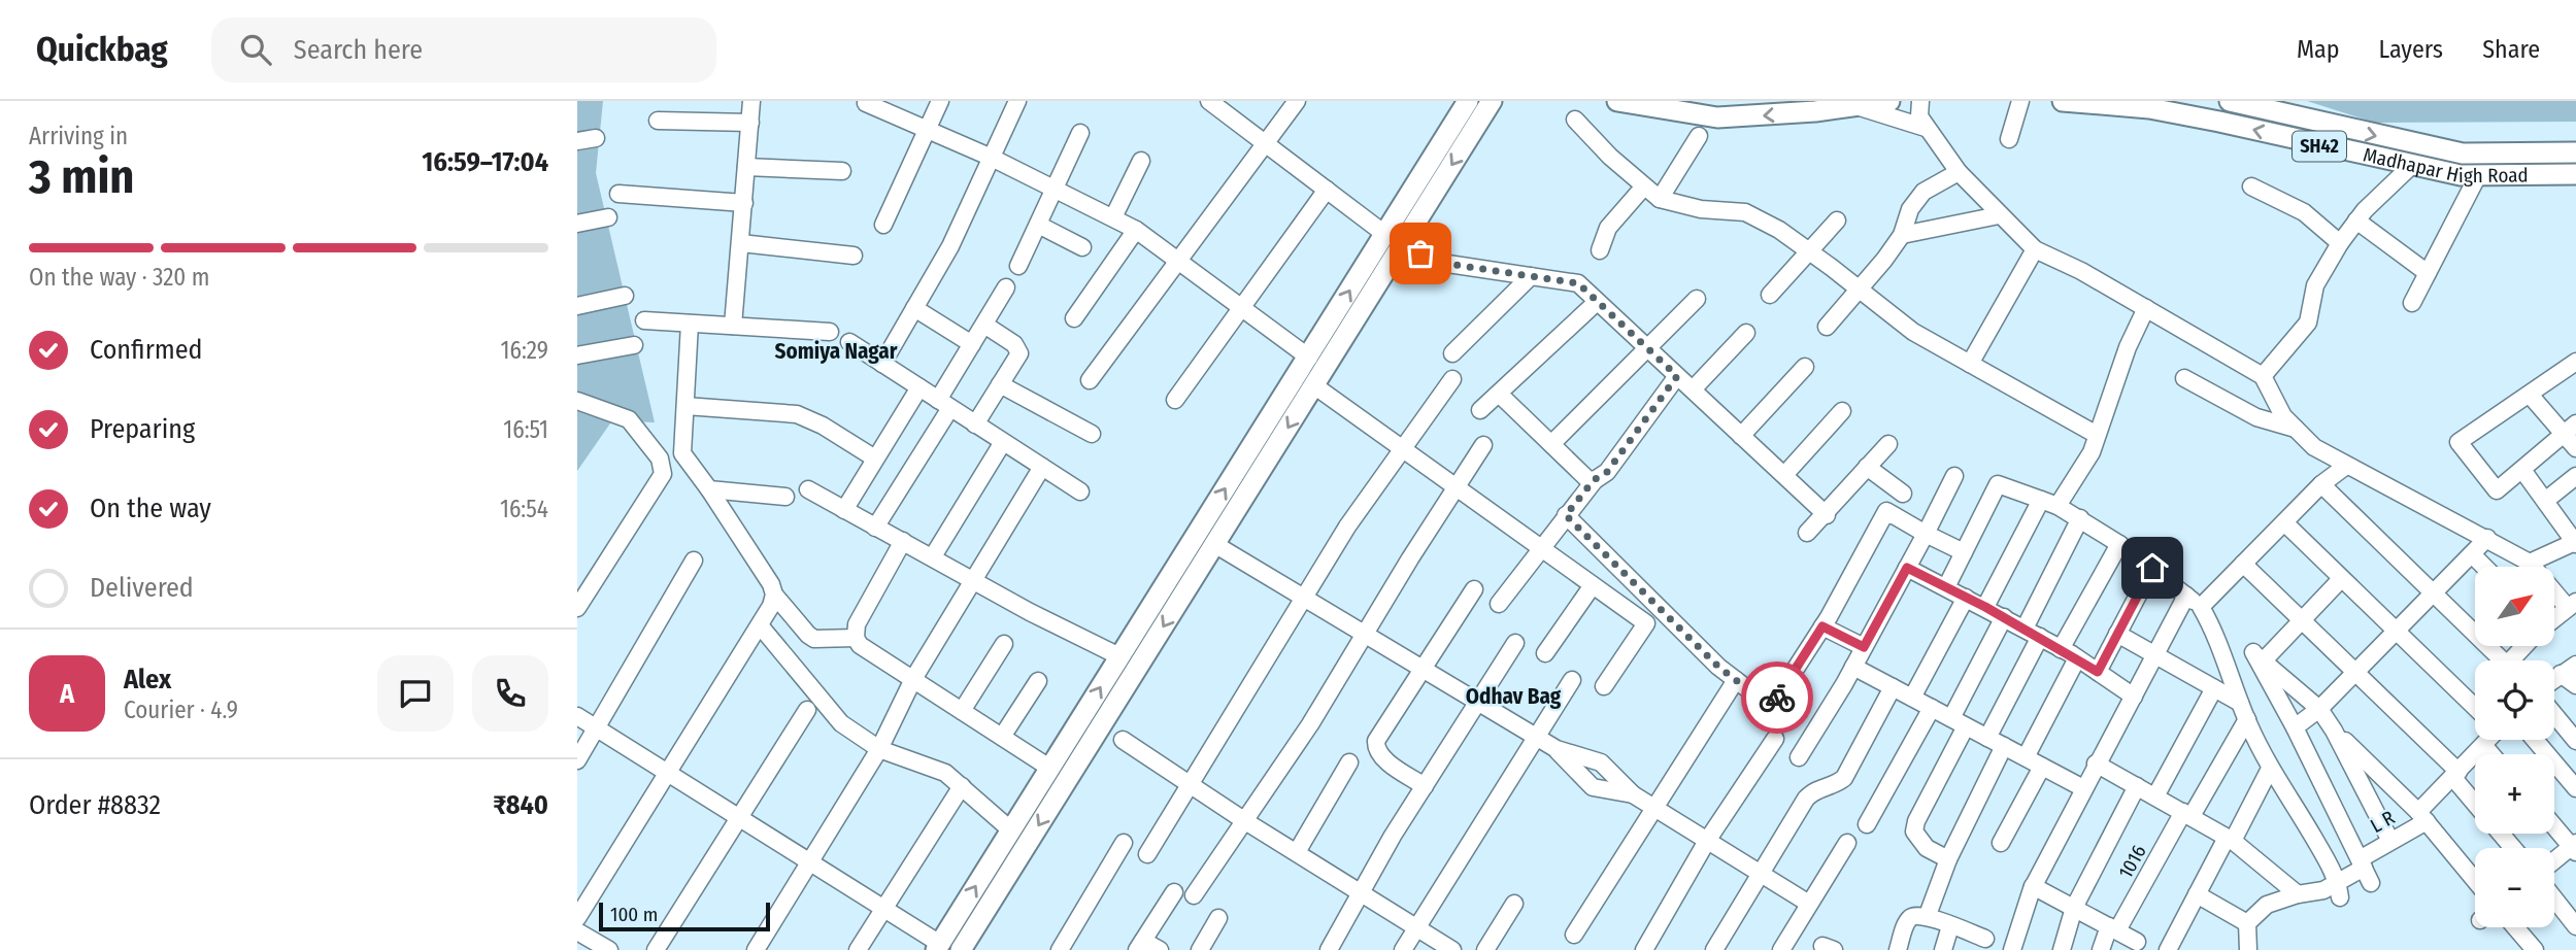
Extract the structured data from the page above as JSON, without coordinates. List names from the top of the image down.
{
  "streets": {
    "main road": ["SH42", "Madhapar High Road"],
    "street": ["L R", "1016"]
  },
  "districts": ["Somiya Nagar", "Odhav Bag"],
  "scale_bar": "100 m",
  "north": "top right",
  "page": {
    "header": "Quickbag",
    "search": "Search here",
    "nav": ["Map", "Layers", "Share"],
    "heading": ["3 min", "Arriving in", "16:59–17:04"],
    "panel": [
      "Alex",
      "Courier · 4.9",
      "Order #8832",
      "₹840"
    ],
    "bar": "On the way · 320 m",
    "list": [
      ["Confirmed", "16:29"],
      ["Preparing", "16:51"],
      ["On the way", "16:54"],
      "Delivered"
    ],
    "map_buttons": ["+", "−"],
    "round": "A",
    "scale": "100 m"
  }
}
